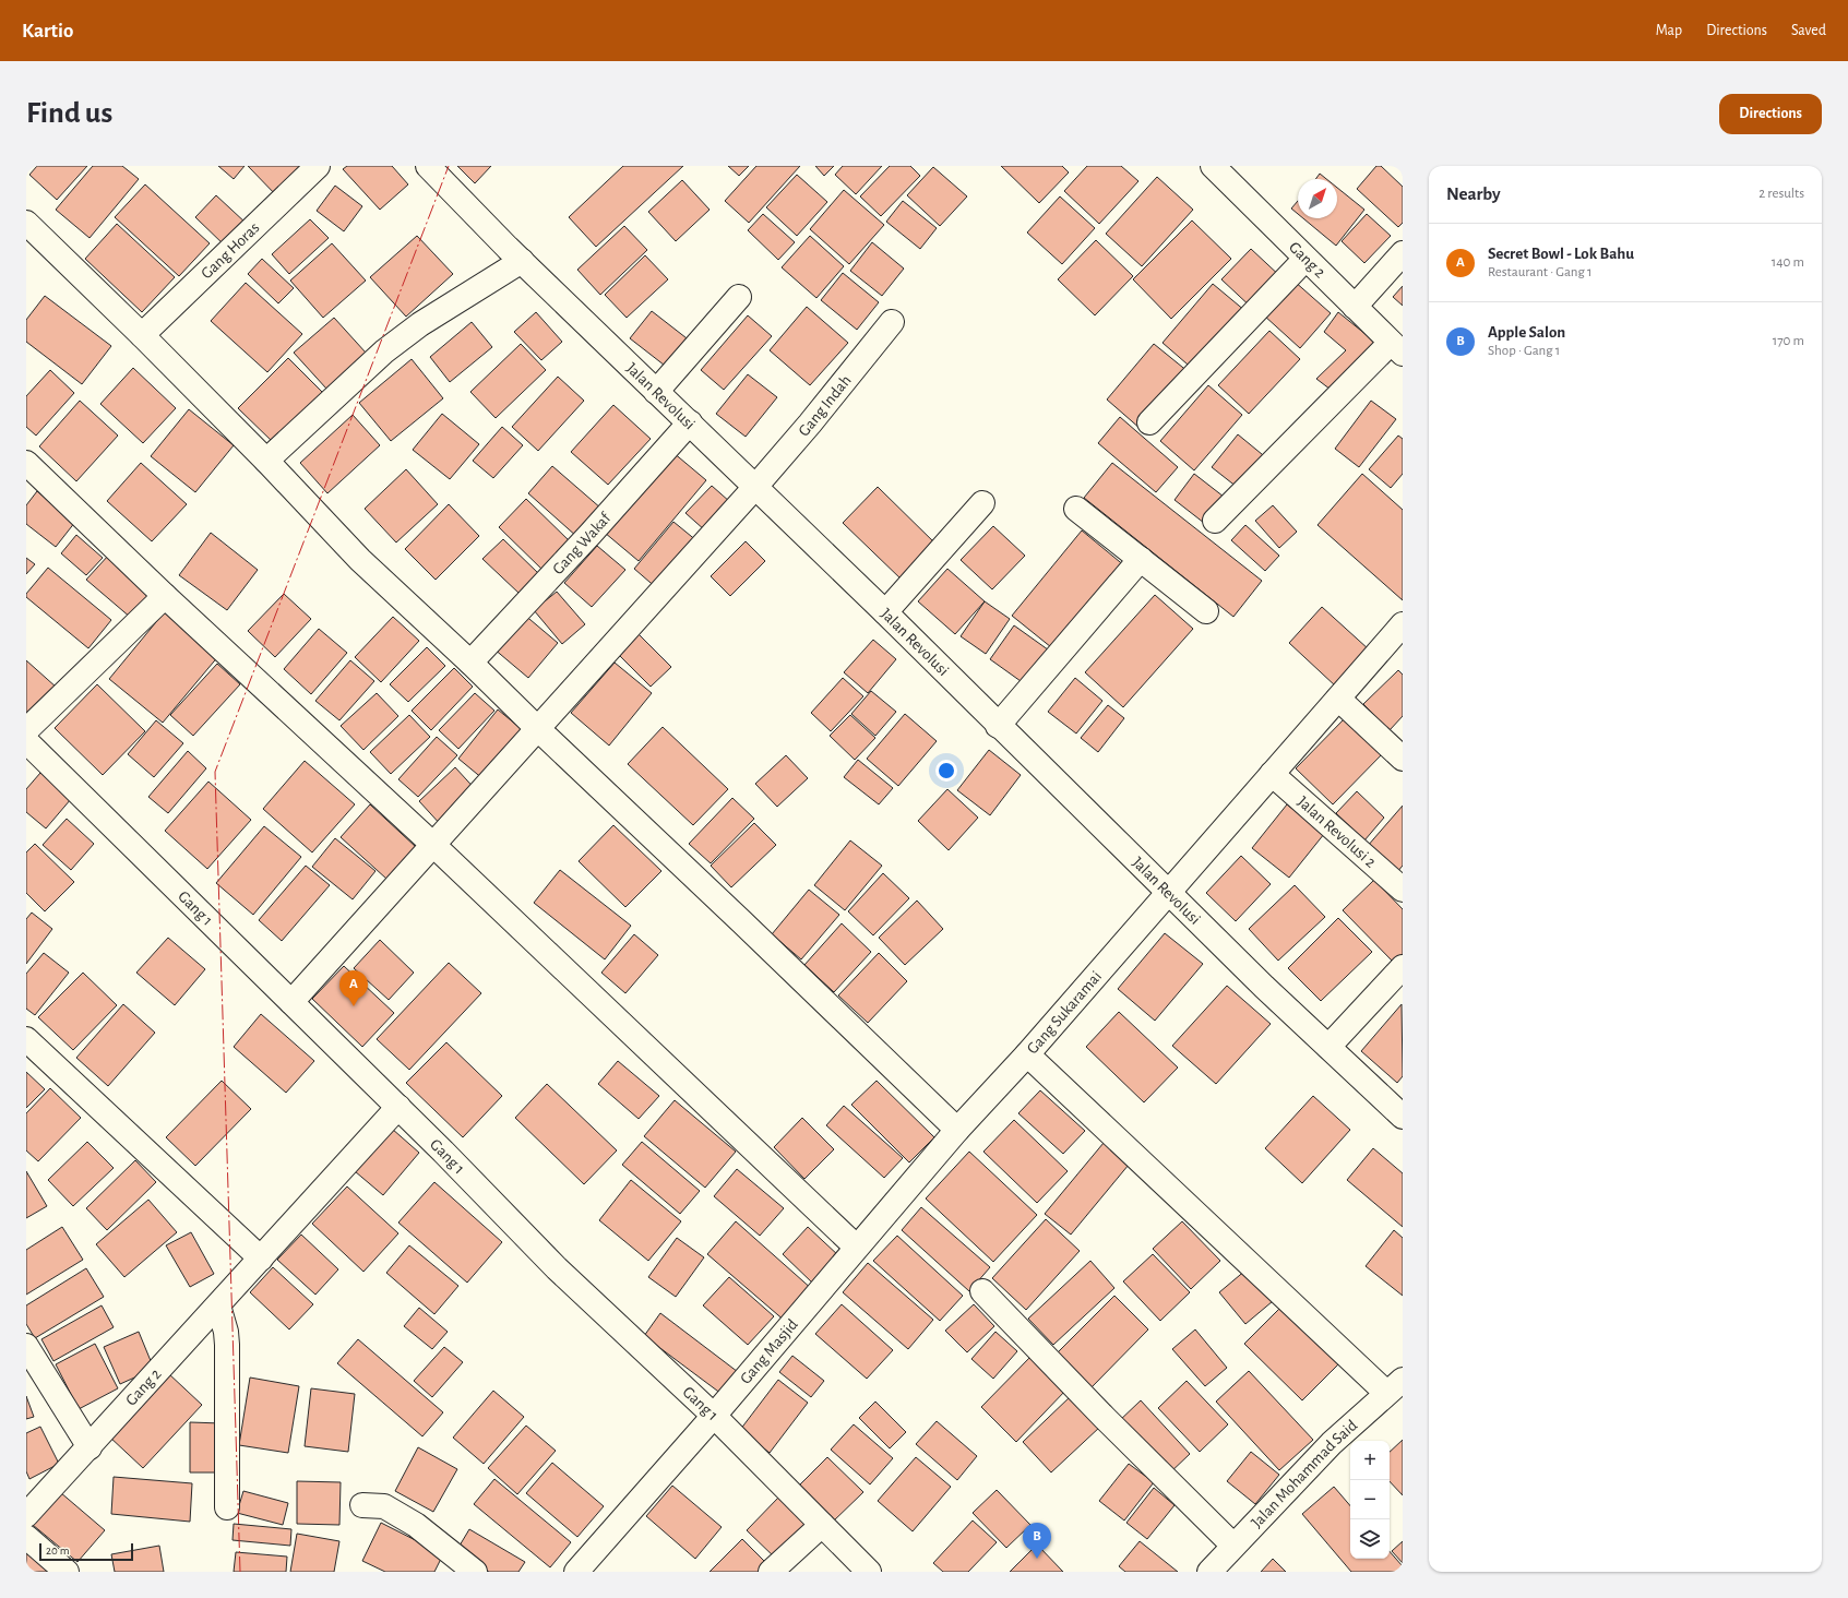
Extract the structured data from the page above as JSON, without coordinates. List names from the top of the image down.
{
  "streets": {
    "street": [
      "Gang Horas",
      "Gang 2",
      "Jalan Revolusi",
      "Gang Indah",
      "Gang Wakaf",
      "Jalan Revolusi 2",
      "Gang 1",
      "Gang Sukaramai",
      "Gang Masjid",
      "Jalan Mohammad Said"
    ]
  },
  "crossings": [
    ["Gang 2", "Gang 1"],
    ["Jalan Revolusi", "Gang Indah"],
    ["Jalan Revolusi", "Gang Wakaf"],
    ["Jalan Revolusi", "Gang Sukaramai"],
    ["Gang Indah", "Gang 1"],
    ["Jalan Revolusi 2", "Gang Sukaramai"],
    ["Gang 1", "Gang Masjid"],
    ["Gang Sukaramai", "Gang Masjid"]
  ],
  "scale_bar": "20 m",
  "north": "top right",
  "page": {
    "header": "Kartio",
    "nav": ["Map", "Directions", "Saved"],
    "buttons": "Directions",
    "title": "Find us",
    "heading": ["Nearby", "2 results"],
    "list": [
      {
        "mark": "A",
        "name": "Secret Bowl - Lok Bahu",
        "note": "Restaurant · Gang 1",
        "value": "140 m"
      },
      {
        "mark": "B",
        "name": "Apple Salon",
        "note": "Shop · Gang 1",
        "value": "170 m"
      }
    ],
    "pins": ["A", "B"],
    "map_buttons": ["+", "−"],
    "scale": "20 m"
  }
}
